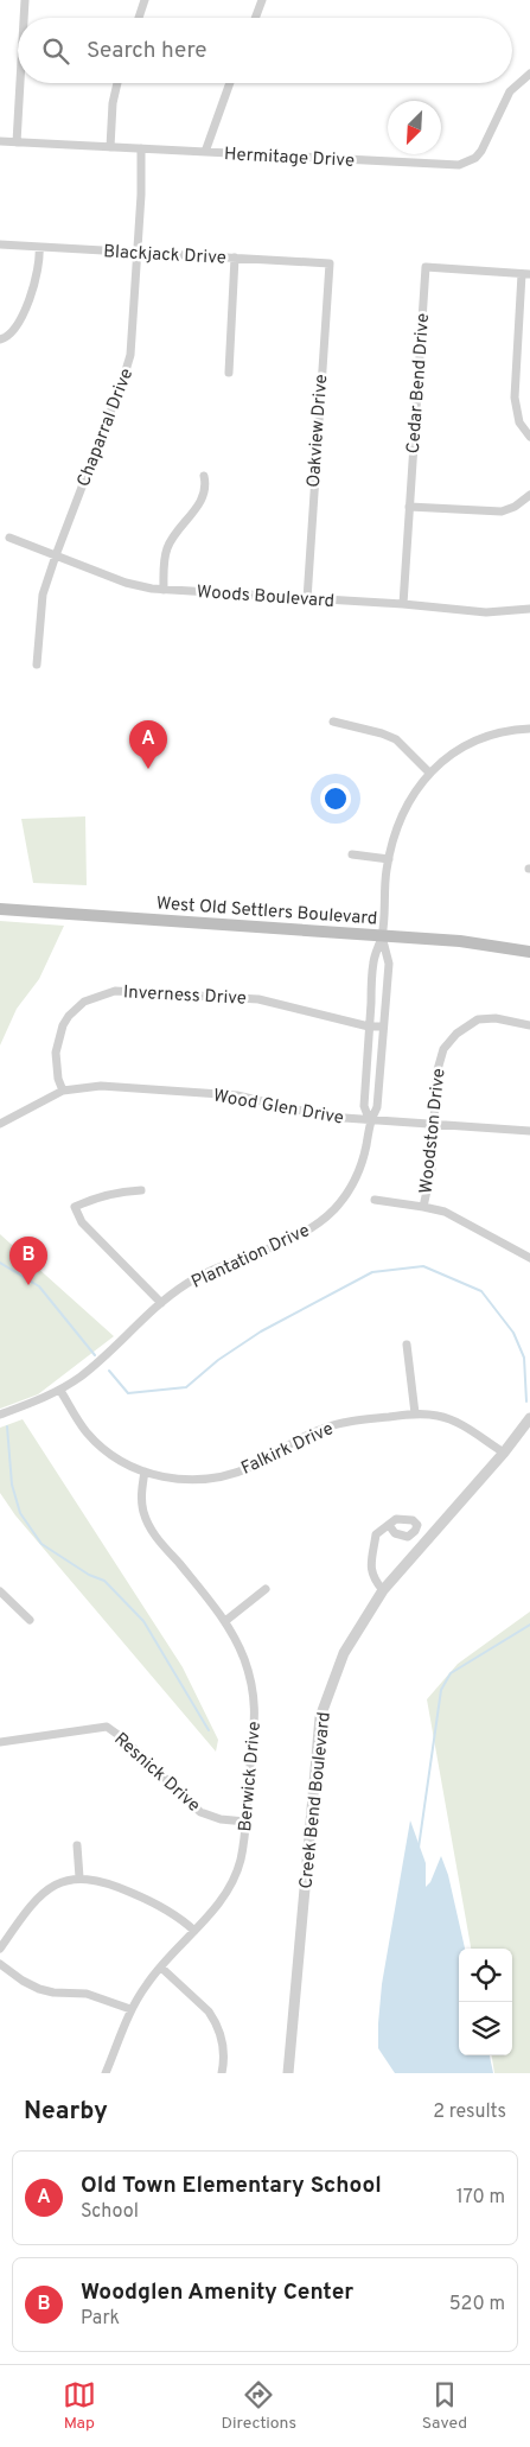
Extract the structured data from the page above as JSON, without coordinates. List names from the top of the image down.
{
  "streets": {
    "main road": ["West Old Settlers Boulevard"],
    "street": [
      "Hermitage Drive",
      "Blackjack Drive",
      "Cedar Bend Drive",
      "Chaparral Drive",
      "Oakview Drive",
      "Woods Boulevard",
      "Inverness Drive",
      "Wood Glen Drive",
      "Woodston Drive",
      "Plantation Drive",
      "Falkirk Drive",
      "Resnick Drive",
      "Berwick Drive",
      "Creek Bend Boulevard"
    ]
  },
  "crossings": [
    ["Hermitage Drive", "Chaparral Drive"],
    ["Blackjack Drive", "Chaparral Drive"],
    ["Blackjack Drive", "Oakview Drive"],
    ["Cedar Bend Drive", "Woods Boulevard"],
    ["Chaparral Drive", "Woods Boulevard"],
    ["Oakview Drive", "Woods Boulevard"],
    ["West Old Settlers Boulevard", "Plantation Drive"],
    ["Inverness Drive", "Wood Glen Drive"],
    ["Inverness Drive", "Plantation Drive"],
    ["Wood Glen Drive", "Woodston Drive"],
    ["Wood Glen Drive", "Plantation Drive"],
    ["Plantation Drive", "Falkirk Drive"],
    ["Falkirk Drive", "Berwick Drive"],
    ["Falkirk Drive", "Creek Bend Boulevard"],
    ["Resnick Drive", "Berwick Drive"]
  ],
  "north": "bottom left",
  "page": {
    "search": "Search here",
    "pins": ["A", "B"],
    "heading": ["Nearby", "2 results"],
    "list": [
      {
        "mark": "A",
        "name": "Old Town Elementary School",
        "note": "School",
        "value": "170 m"
      },
      {
        "mark": "B",
        "name": "Woodglen Amenity Center",
        "note": "Park",
        "value": "520 m"
      }
    ],
    "nav": ["Map", "Directions", "Saved"]
  }
}
